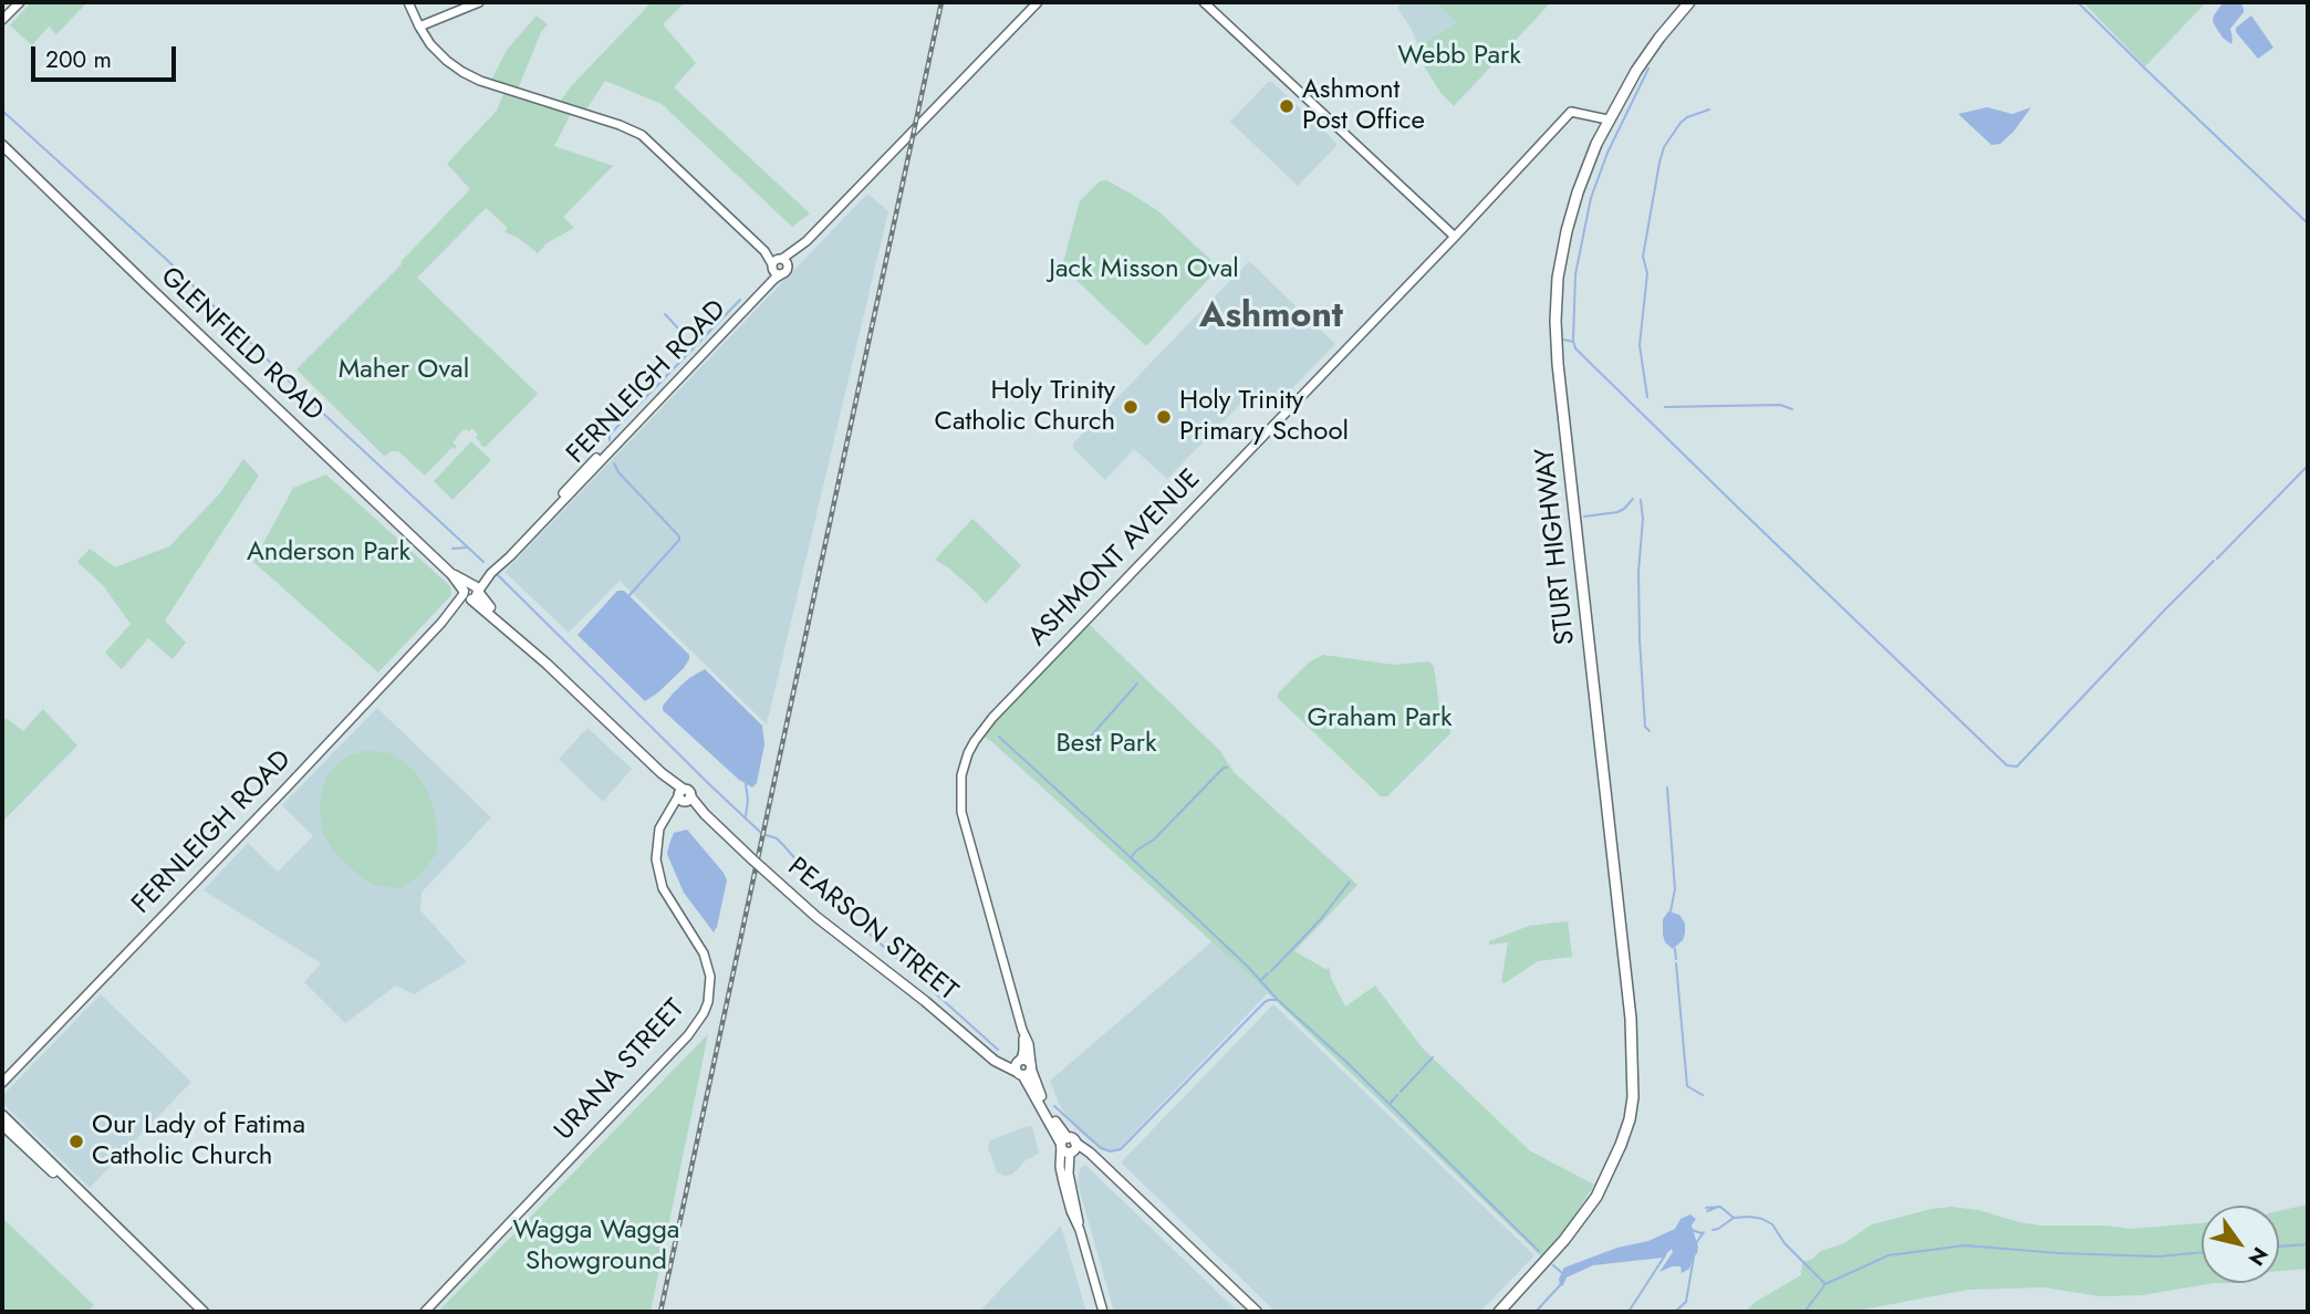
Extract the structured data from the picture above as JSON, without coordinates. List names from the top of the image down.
{
  "streets": {
    "highway": ["STURT HIGHWAY"],
    "main road": ["GLENFIELD ROAD", "PEARSON STREET"],
    "street": ["FERNLEIGH ROAD", "ASHMONT AVENUE", "URANA STREET"]
  },
  "crossings": [
    ["GLENFIELD ROAD", "FERNLEIGH ROAD"],
    ["GLENFIELD ROAD", "PEARSON STREET"],
    ["FERNLEIGH ROAD", "PEARSON STREET"],
    ["STURT HIGHWAY", "ASHMONT AVENUE"],
    ["ASHMONT AVENUE", "PEARSON STREET"],
    ["PEARSON STREET", "URANA STREET"]
  ],
  "districts": ["Ashmont"],
  "parks": [
    "Webb Park",
    "Jack Misson Oval",
    "Maher Oval",
    "Anderson Park",
    "Graham Park",
    "Best Park",
    "Wagga Wagga Showground"
  ],
  "places": [
    "Ashmont Post Office",
    "Holy Trinity Catholic Church",
    "Holy Trinity Primary School",
    "Our Lady of Fatima Catholic Church"
  ],
  "scale_bar": "200 m",
  "north": "bottom right"
}
